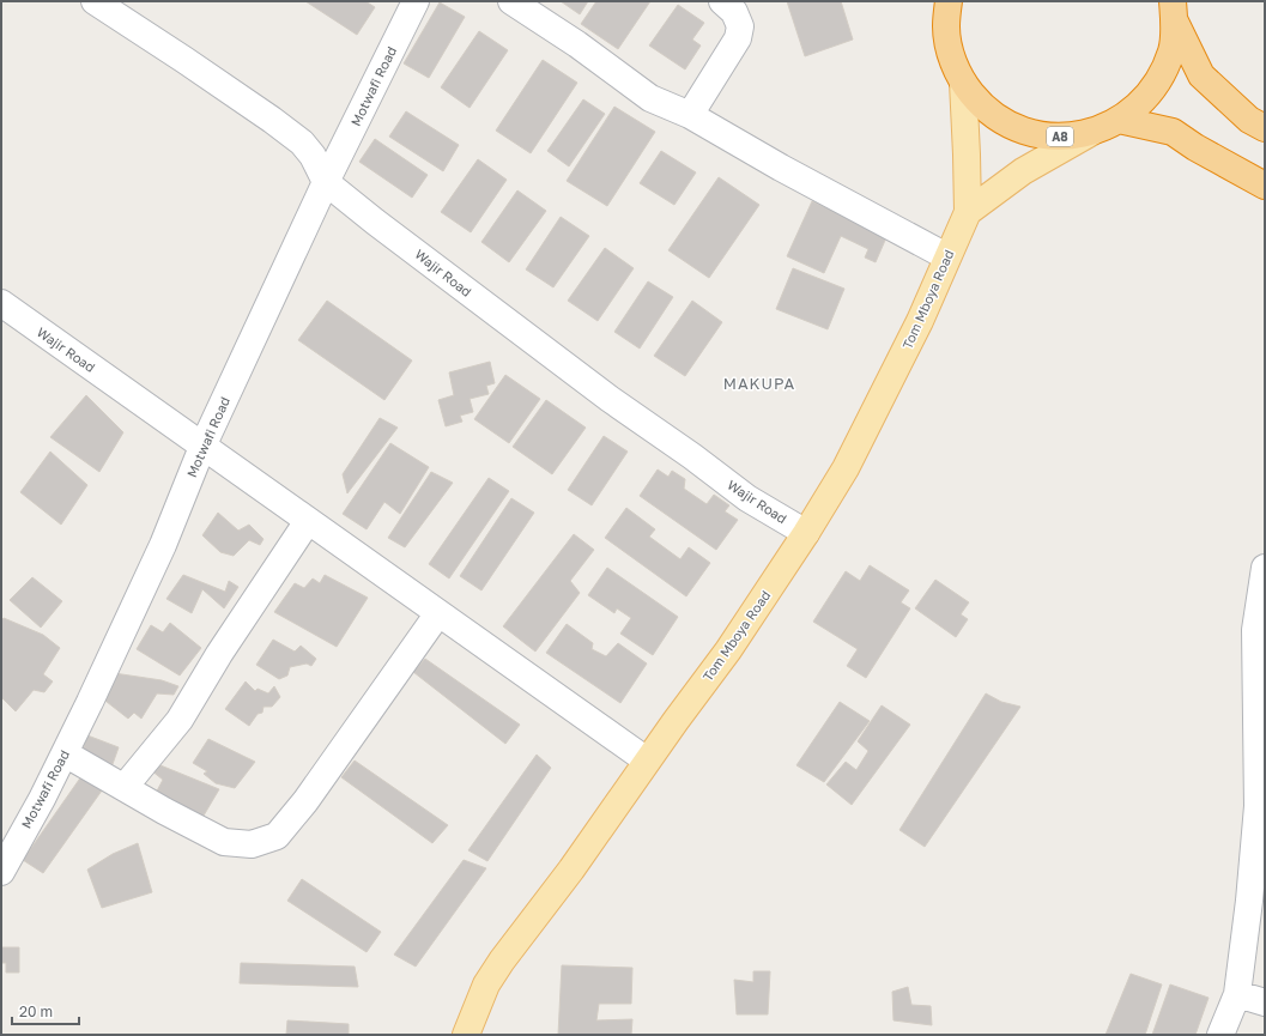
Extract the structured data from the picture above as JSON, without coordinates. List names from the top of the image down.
{
  "streets": {
    "highway": ["A8"],
    "main road": ["Tom Mboya Road"],
    "street": ["Motwafi Road", "Wajir Road"]
  },
  "crossings": [
    ["Motwafi Road", "Wajir Road"],
    ["Wajir Road", "Tom Mboya Road"]
  ],
  "districts": ["MAKUPA"],
  "scale_bar": "20 m"
}
